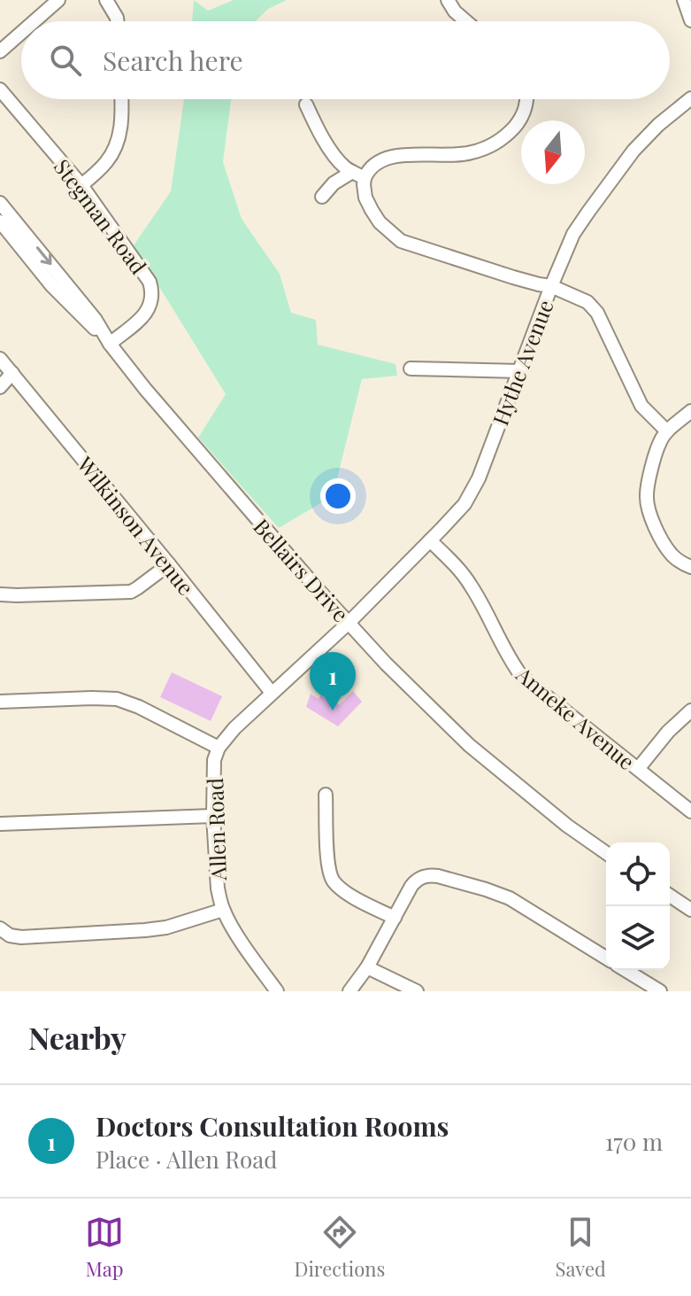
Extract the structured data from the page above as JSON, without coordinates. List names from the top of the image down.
{
  "streets": {
    "street": [
      "Stegman Road",
      "Hythe Avenue",
      "Wilkinson Avenue",
      "Bellairs Drive",
      "Anneke Avenue",
      "Allen Road"
    ]
  },
  "crossings": [
    ["Stegman Road", "Bellairs Drive"],
    ["Hythe Avenue", "Bellairs Drive"],
    ["Hythe Avenue", "Anneke Avenue"],
    ["Hythe Avenue", "Allen Road"],
    ["Wilkinson Avenue", "Allen Road"],
    ["Bellairs Drive", "Allen Road"]
  ],
  "north": "bottom",
  "page": {
    "search": "Search here",
    "pins": "1",
    "heading": "Nearby",
    "list": [
      {
        "mark": "1",
        "name": "Doctors Consultation Rooms",
        "note": "Place · Allen Road",
        "value": "170 m"
      }
    ],
    "nav": ["Map", "Directions", "Saved"]
  }
}
